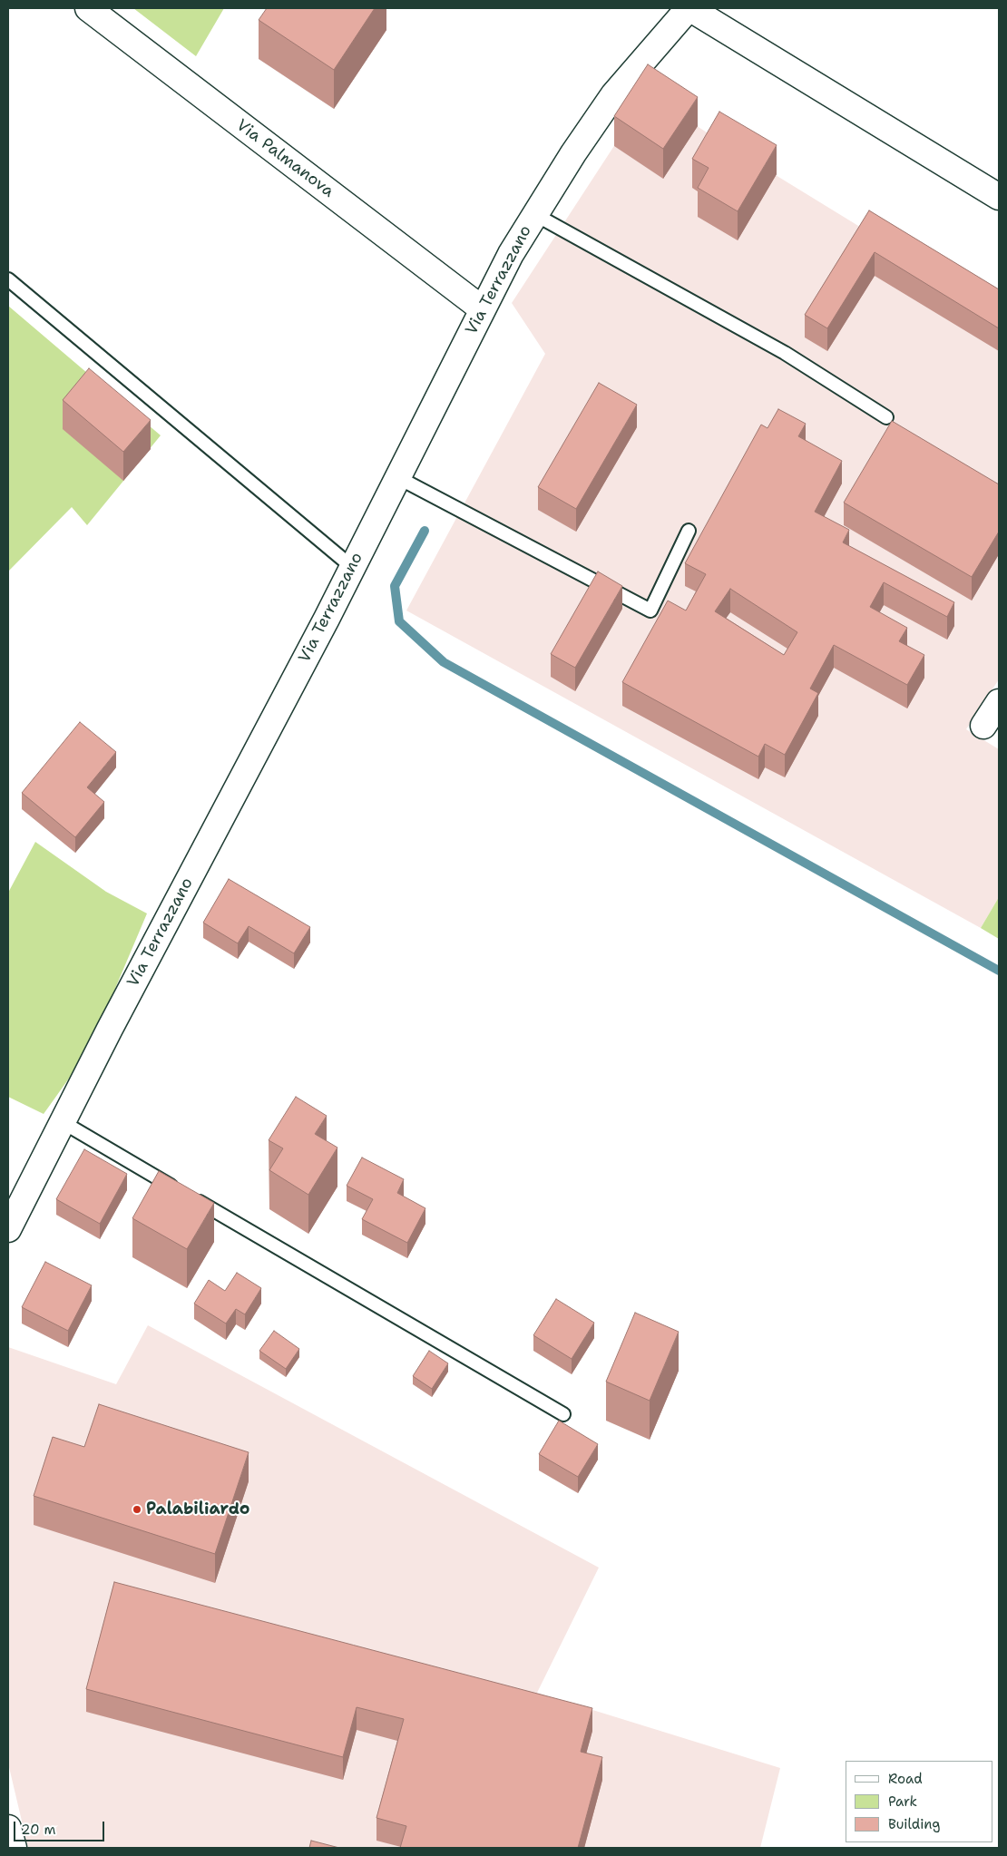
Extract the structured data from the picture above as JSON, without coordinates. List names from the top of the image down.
{
  "streets": {
    "street": ["Via Palmanova", "Via Terrazzano"]
  },
  "crossings": [
    ["Via Palmanova", "Via Terrazzano"]
  ],
  "places": ["Palabiliardo"],
  "legend": ["Road", "Park", "Building"],
  "scale_bar": "20 m"
}
